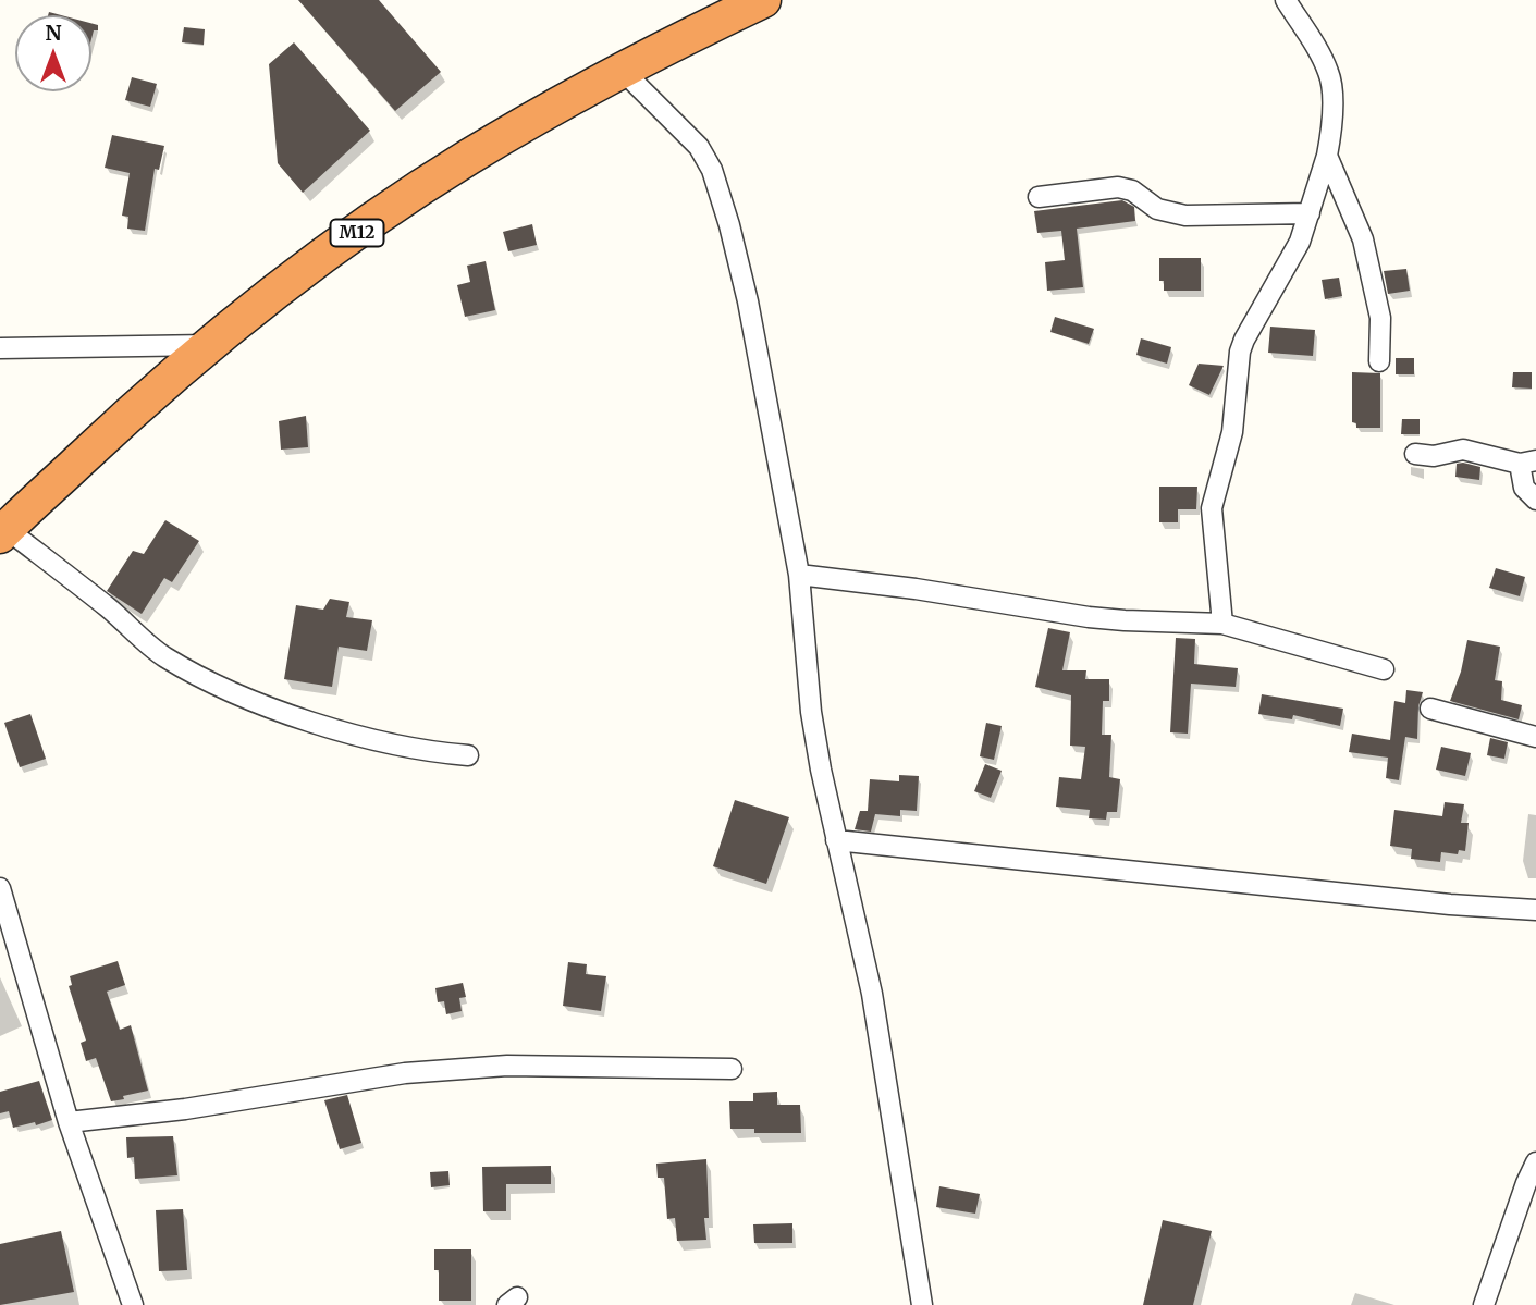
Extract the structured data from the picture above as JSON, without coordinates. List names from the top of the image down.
{
  "streets": {
    "highway": ["M12"]
  },
  "north": "top"
}
